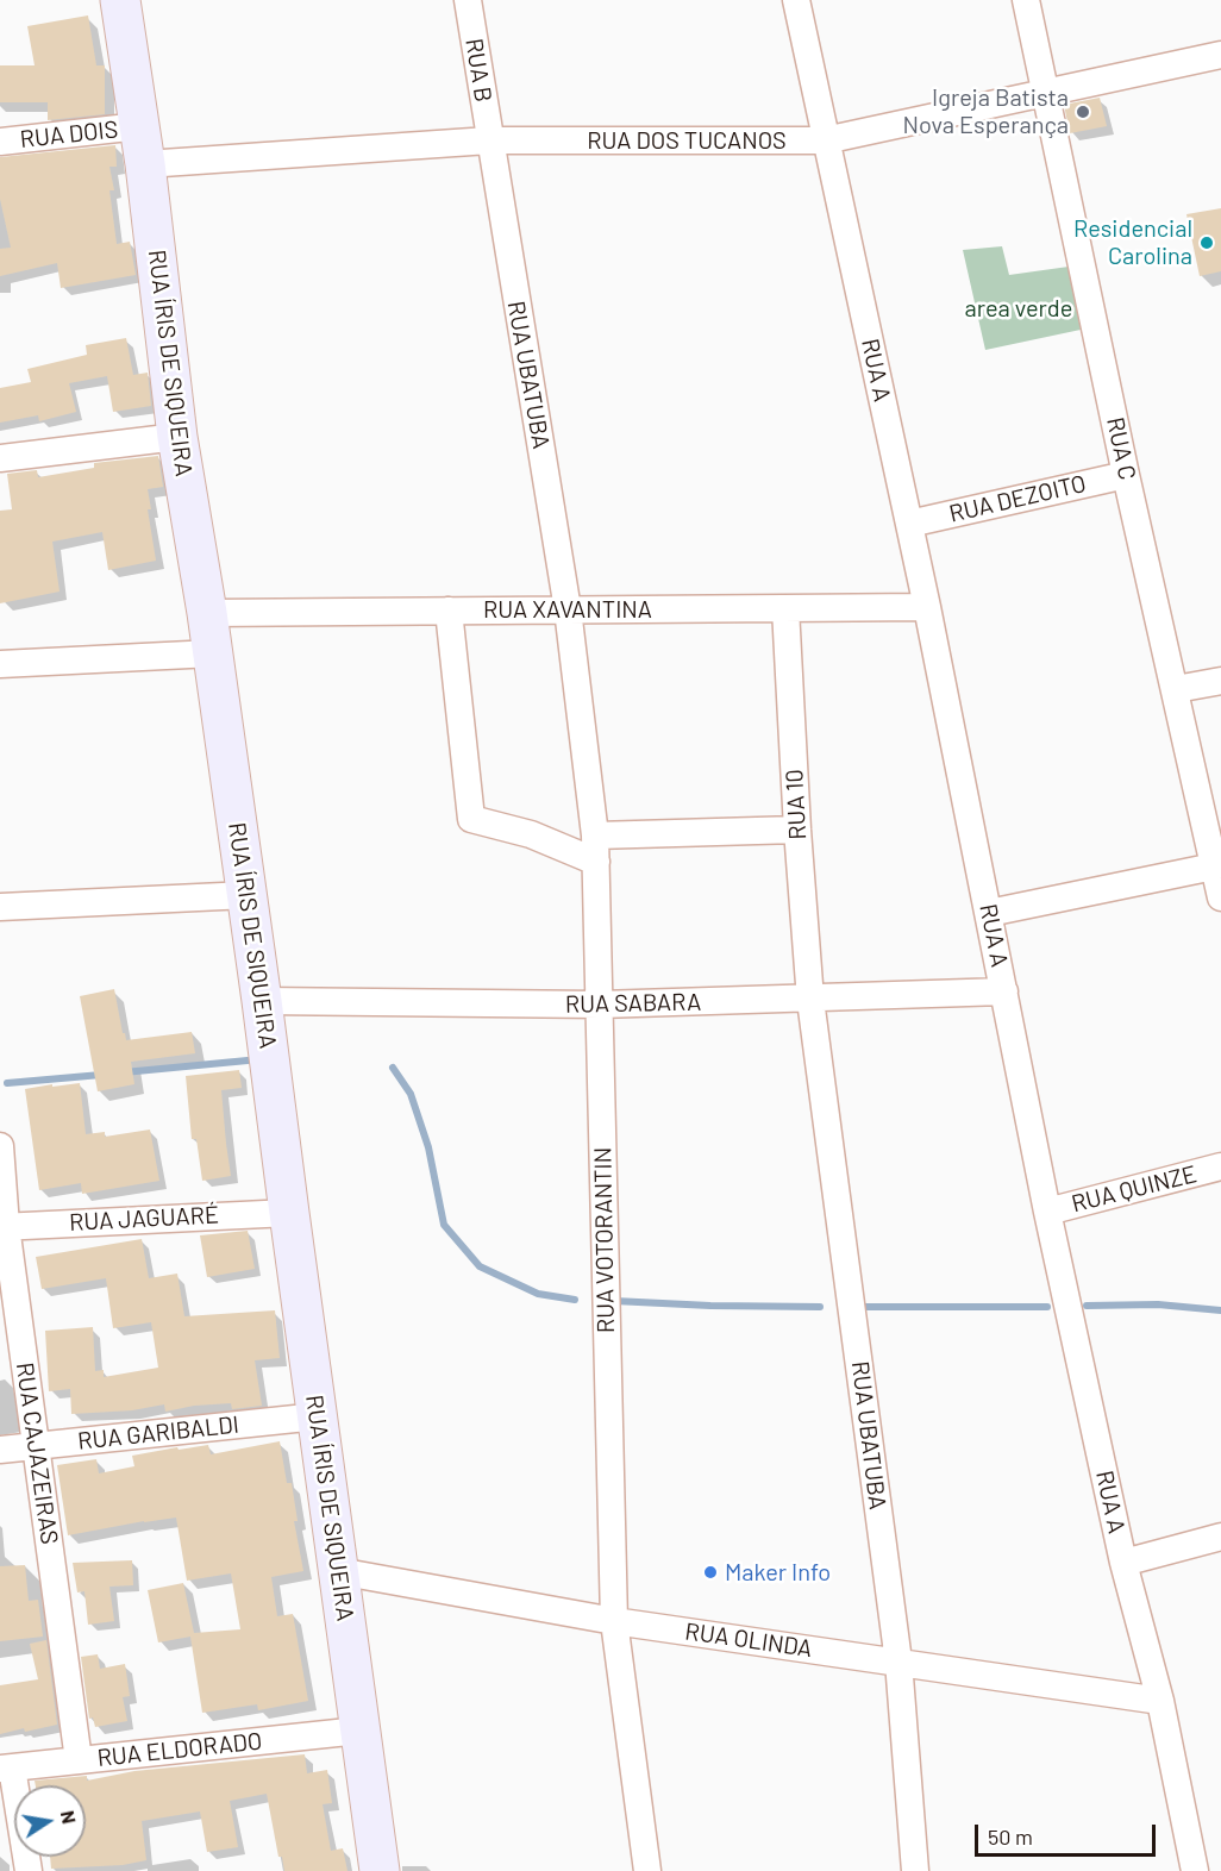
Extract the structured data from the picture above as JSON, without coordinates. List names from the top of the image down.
{
  "streets": {
    "street": [
      "RUA B",
      "RUA DOIS",
      "RUA DOS TUCANOS",
      "RUA ÍRIS DE SIQUEIRA",
      "RUA A",
      "RUA UBATUBA",
      "RUA C",
      "RUA DEZOITO",
      "RUA XAVANTINA",
      "RUA 10",
      "RUA SABARA",
      "RUA QUINZE",
      "RUA JAGUARÉ",
      "RUA VOTORANTIN",
      "RUA GARIBALDI",
      "RUA CAJAZEIRAS",
      "RUA OLINDA",
      "RUA ELDORADO"
    ]
  },
  "crossings": [
    ["RUA B", "RUA DOS TUCANOS"],
    ["RUA B", "RUA UBATUBA"],
    ["RUA DOIS", "RUA ÍRIS DE SIQUEIRA"],
    ["RUA DOS TUCANOS", "RUA ÍRIS DE SIQUEIRA"],
    ["RUA DOS TUCANOS", "RUA A"],
    ["RUA DOS TUCANOS", "RUA UBATUBA"],
    ["RUA DOS TUCANOS", "RUA C"],
    ["RUA ÍRIS DE SIQUEIRA", "RUA XAVANTINA"],
    ["RUA ÍRIS DE SIQUEIRA", "RUA SABARA"],
    ["RUA ÍRIS DE SIQUEIRA", "RUA JAGUARÉ"],
    ["RUA ÍRIS DE SIQUEIRA", "RUA GARIBALDI"],
    ["RUA ÍRIS DE SIQUEIRA", "RUA OLINDA"],
    ["RUA ÍRIS DE SIQUEIRA", "RUA ELDORADO"],
    ["RUA A", "RUA DEZOITO"],
    ["RUA A", "RUA XAVANTINA"],
    ["RUA A", "RUA SABARA"],
    ["RUA A", "RUA QUINZE"],
    ["RUA A", "RUA OLINDA"],
    ["RUA UBATUBA", "RUA XAVANTINA"],
    ["RUA UBATUBA", "RUA 10"],
    ["RUA UBATUBA", "RUA SABARA"],
    ["RUA UBATUBA", "RUA VOTORANTIN"],
    ["RUA UBATUBA", "RUA OLINDA"],
    ["RUA C", "RUA DEZOITO"],
    ["RUA XAVANTINA", "RUA 10"],
    ["RUA XAVANTINA", "RUA VOTORANTIN"],
    ["RUA 10", "RUA SABARA"],
    ["RUA SABARA", "RUA VOTORANTIN"],
    ["RUA JAGUARÉ", "RUA CAJAZEIRAS"],
    ["RUA VOTORANTIN", "RUA OLINDA"],
    ["RUA GARIBALDI", "RUA CAJAZEIRAS"],
    ["RUA CAJAZEIRAS", "RUA ELDORADO"]
  ],
  "parks": ["area verde"],
  "places": ["Igreja Batista Nova Esperança", "Residencial Carolina", "Maker Info"],
  "scale_bar": "50 m",
  "north": "right"
}
